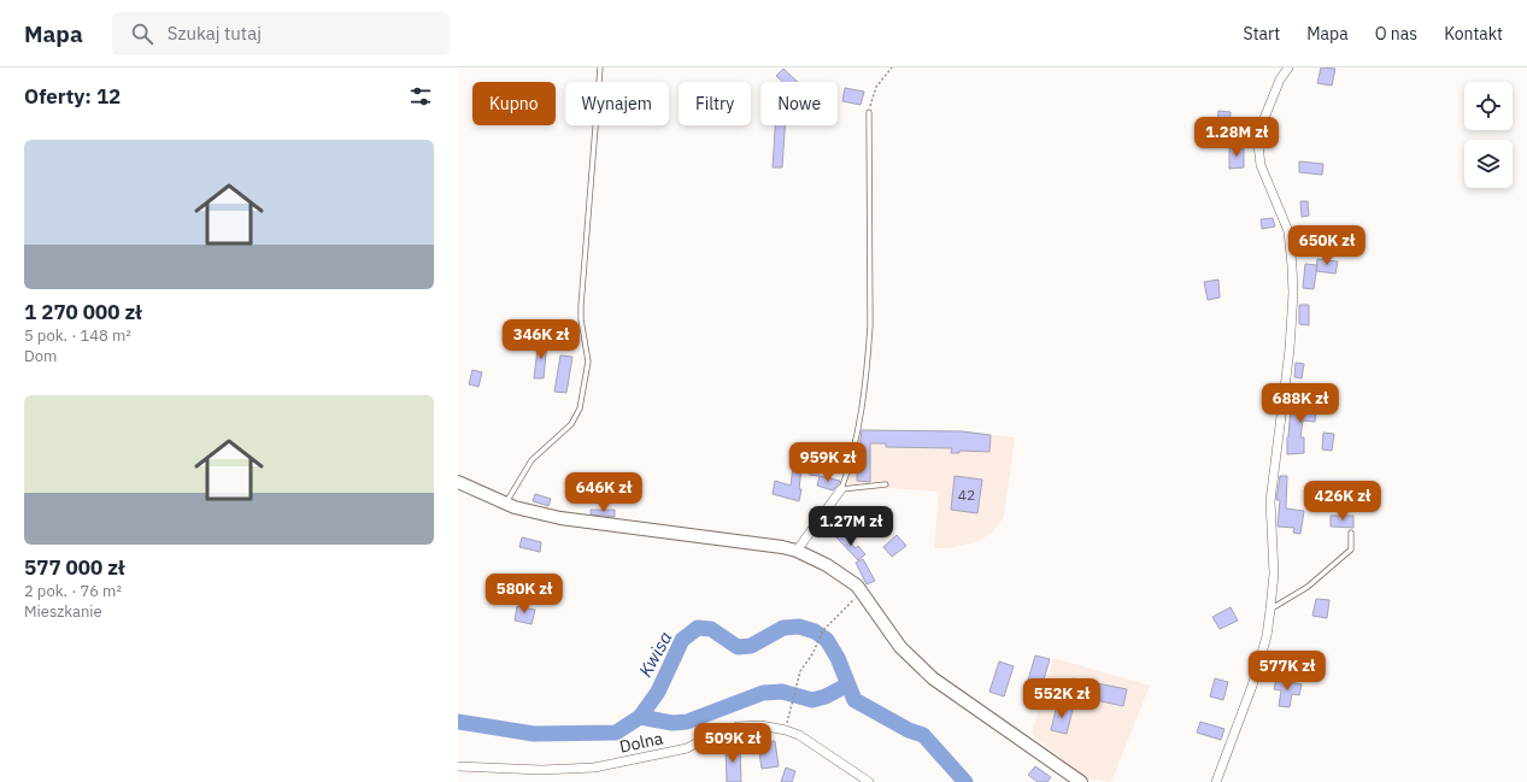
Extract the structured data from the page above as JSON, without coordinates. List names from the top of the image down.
{
  "streets": {
    "street": ["Dolna"]
  },
  "water": ["Kwisa"],
  "house_numbers": ["42"],
  "page": {
    "header": "Mapa",
    "search": "Szukaj tutaj",
    "nav": [
      "Start",
      "Mapa",
      "O nas",
      "Kontakt"
    ],
    "heading": "Oferty: 12",
    "chip": [
      "Kupno",
      "Wynajem",
      "Filtry",
      "Nowe"
    ],
    "price": [
      "1.28M zł",
      "650K zł",
      "346K zł",
      "688K zł",
      "959K zł",
      "646K zł",
      "426K zł",
      "1.27M zł",
      "580K zł",
      "577K zł",
      "552K zł",
      "509K zł"
    ],
    "list": [
      {
        "name": "1 270 000 zł",
        "note": "5 pok. · 148 m² · Dom"
      },
      {
        "name": "577 000 zł",
        "note": "2 pok. · 76 m² · Mieszkanie"
      }
    ]
  }
}
